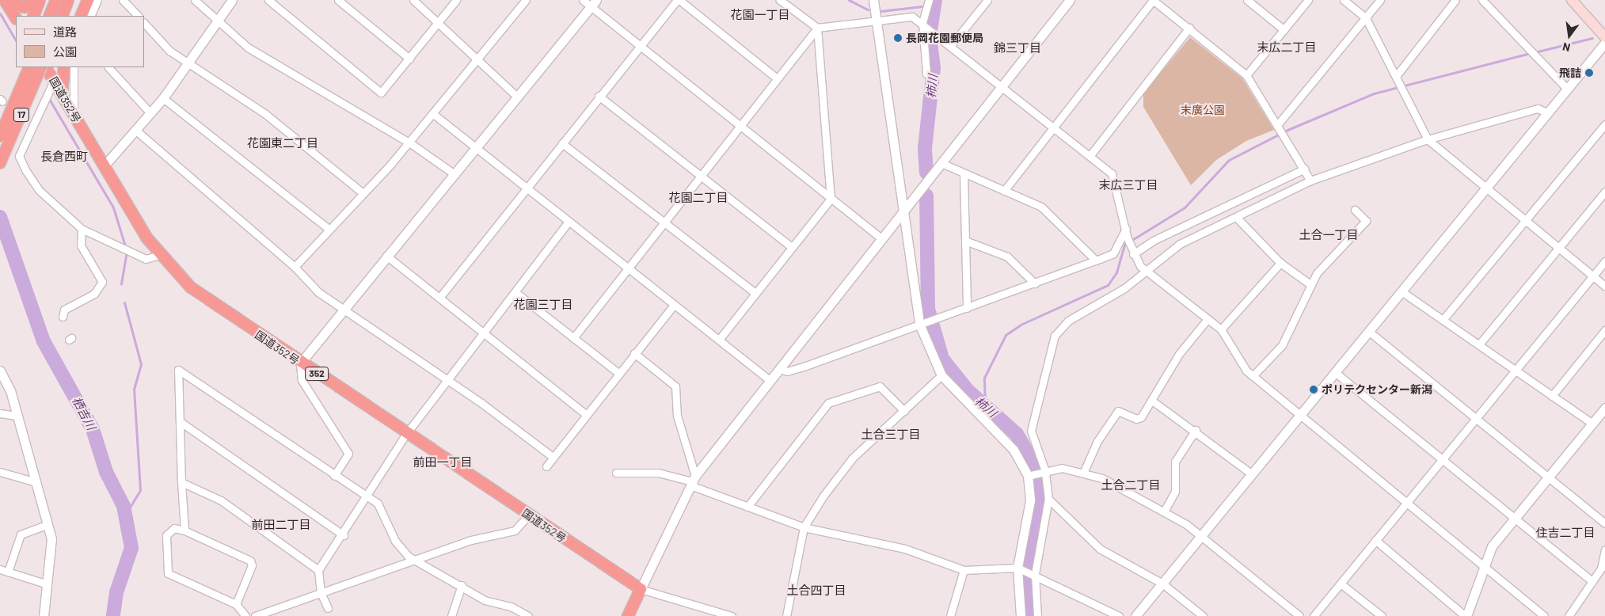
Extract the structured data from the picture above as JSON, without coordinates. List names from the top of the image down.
{
  "streets": {
    "highway": ["国道352号", "17", "352"]
  },
  "districts": [
    "花園一丁目",
    "末広二丁目",
    "錦三丁目",
    "花園東二丁目",
    "長倉西町",
    "末広三丁目",
    "花園二丁目",
    "土合一丁目",
    "花園三丁目",
    "土合三丁目",
    "前田一丁目",
    "土合二丁目",
    "前田二丁目",
    "住吉二丁目",
    "土合四丁目"
  ],
  "water": ["柿川", "栖吉川"],
  "parks": ["末廣公園"],
  "places": ["長岡花園郵便局", "飛詰", "ポリテクセンター新潟"],
  "legend": ["道路", "公園"],
  "north": "bottom"
}
